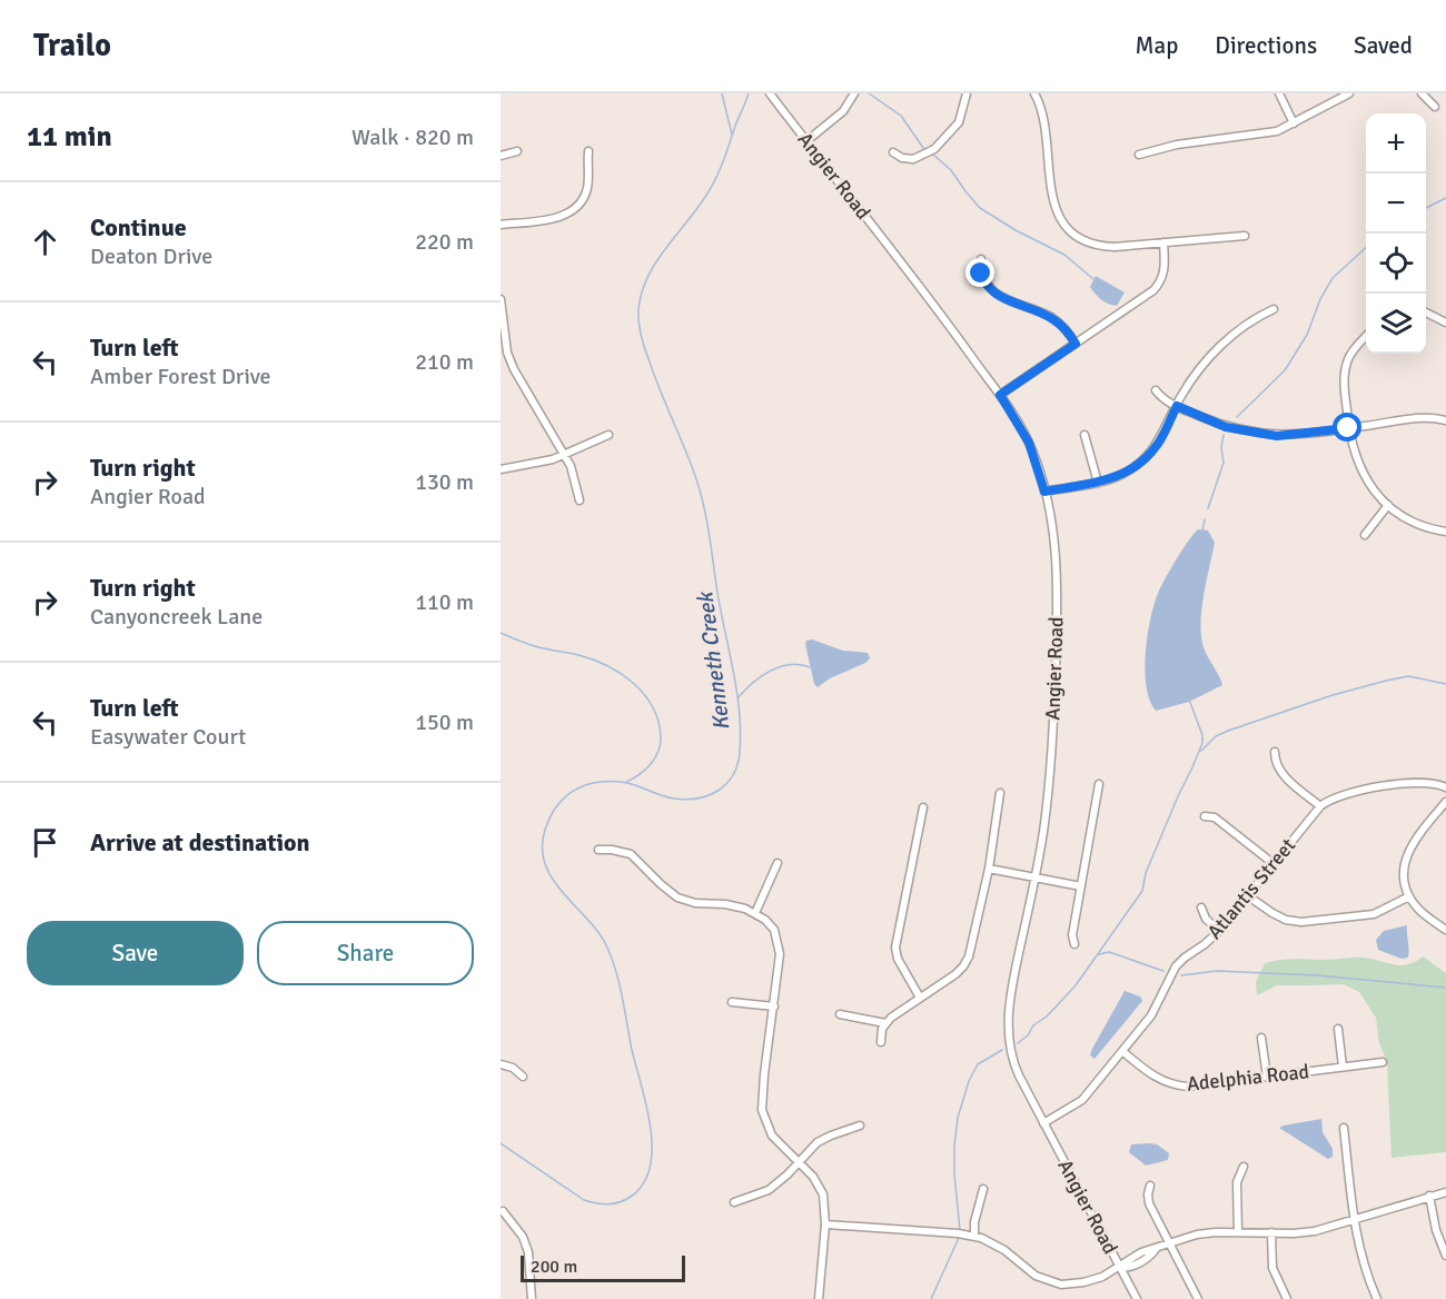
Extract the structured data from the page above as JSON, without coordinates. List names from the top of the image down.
{
  "streets": {
    "street": ["Angier Road", "Atlantis Street", "Adelphia Road"]
  },
  "crossings": [
    ["Angier Road", "Atlantis Street"],
    ["Atlantis Street", "Adelphia Road"]
  ],
  "water": ["Kenneth Creek"],
  "scale_bar": "200 m",
  "page": {
    "header": "Trailo",
    "nav": ["Map", "Directions", "Saved"],
    "heading": ["11 min", "Walk · 820 m"],
    "map_buttons": ["+", "−"],
    "list": [
      ["Continue", "Deaton Drive", "220 m"],
      ["Turn left", "Amber Forest Drive", "210 m"],
      ["Turn right", "Angier Road", "130 m"],
      ["Turn right", "Canyoncreek Lane", "110 m"],
      ["Turn left", "Easywater Court", "150 m"],
      "Arrive at destination"
    ],
    "buttons": ["Save", "Share"],
    "scale": "200 m"
  }
}
